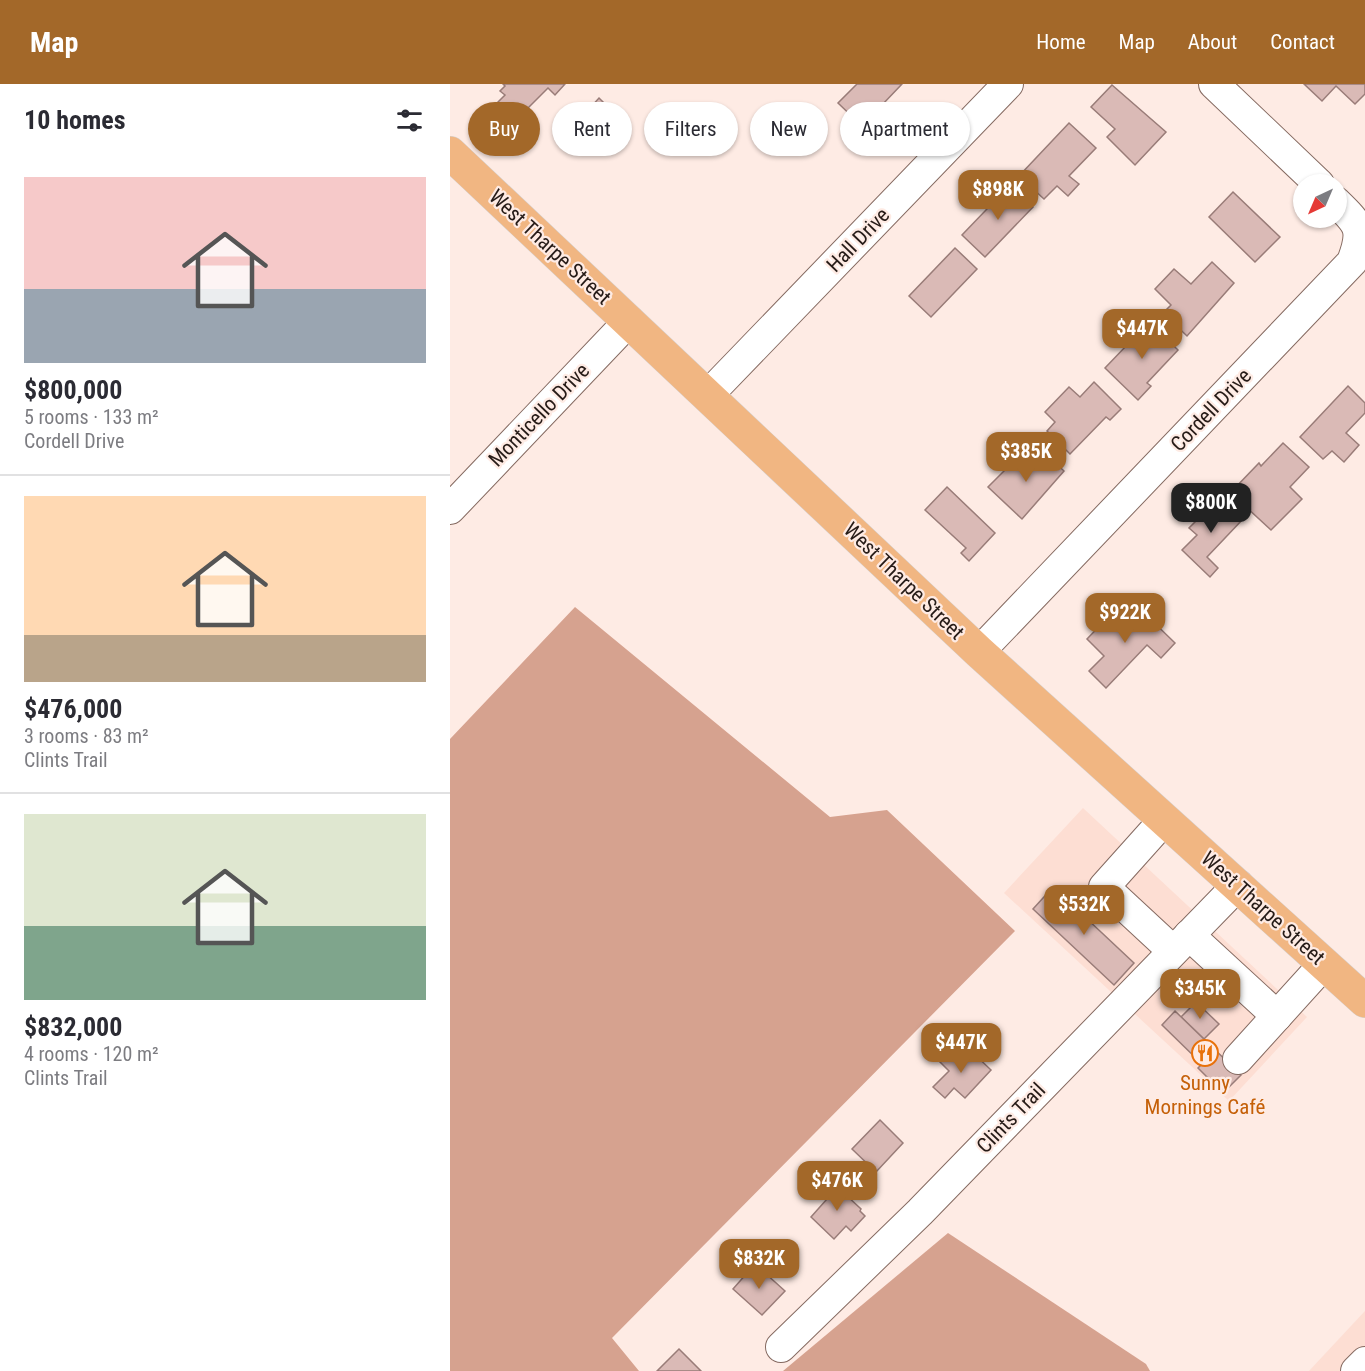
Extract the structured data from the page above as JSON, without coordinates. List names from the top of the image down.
{
  "streets": {
    "main road": ["West Tharpe Street"],
    "street": [
      "Hall Drive",
      "Cordell Drive",
      "Monticello Drive",
      "Clints Trail"
    ]
  },
  "crossings": [
    ["Hall Drive", "West Tharpe Street"],
    ["West Tharpe Street", "Cordell Drive"],
    ["West Tharpe Street", "Monticello Drive"],
    ["West Tharpe Street", "Clints Trail"]
  ],
  "places": {
    "restaurant": ["Sunny Mornings Café"]
  },
  "north": "bottom left",
  "page": {
    "header": "Map",
    "nav": [
      "Home",
      "Map",
      "About",
      "Contact"
    ],
    "heading": "10 homes",
    "chip": [
      "Buy",
      "Rent",
      "Filters",
      "New",
      "Apartment"
    ],
    "list": [
      {
        "name": "$800,000",
        "note": "5 rooms · 133 m² · Cordell Drive"
      },
      {
        "name": "$476,000",
        "note": "3 rooms · 83 m² · Clints Trail"
      },
      {
        "name": "$832,000",
        "note": "4 rooms · 120 m² · Clints Trail"
      }
    ],
    "price": [
      "$898K",
      "$447K",
      "$385K",
      "$800K",
      "$922K",
      "$532K",
      "$345K",
      "$447K",
      "$476K",
      "$832K"
    ]
  }
}
